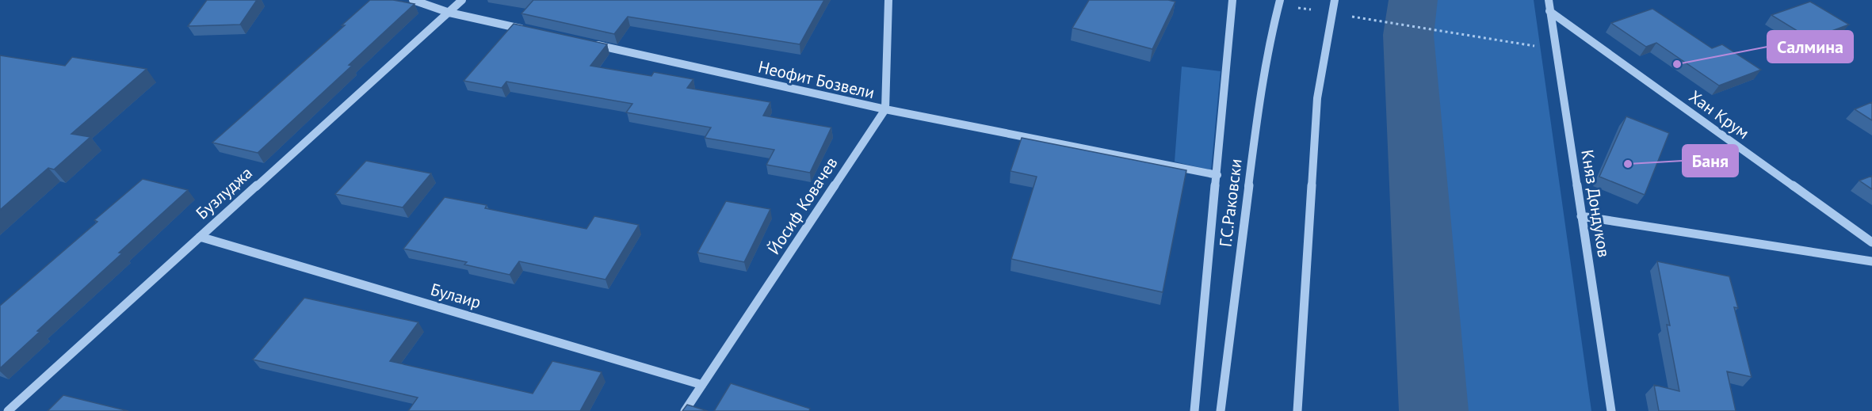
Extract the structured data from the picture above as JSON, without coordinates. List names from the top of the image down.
{
  "streets": {
    "street": [
      "Неофит Бозвели",
      "Хан Крум",
      "Бузлуджа",
      "Г.С.Раковски",
      "Княз Дондуков",
      "Йосиф Ковачев",
      "Булаир"
    ]
  },
  "crossings": [
    ["Неофит Бозвели", "Йосиф Ковачев"],
    ["Хан Крум", "Княз Дондуков"],
    ["Бузлуджа", "Булаир"],
    ["Йосиф Ковачев", "Булаир"]
  ],
  "places": ["Салмина", "Баня"]
}
